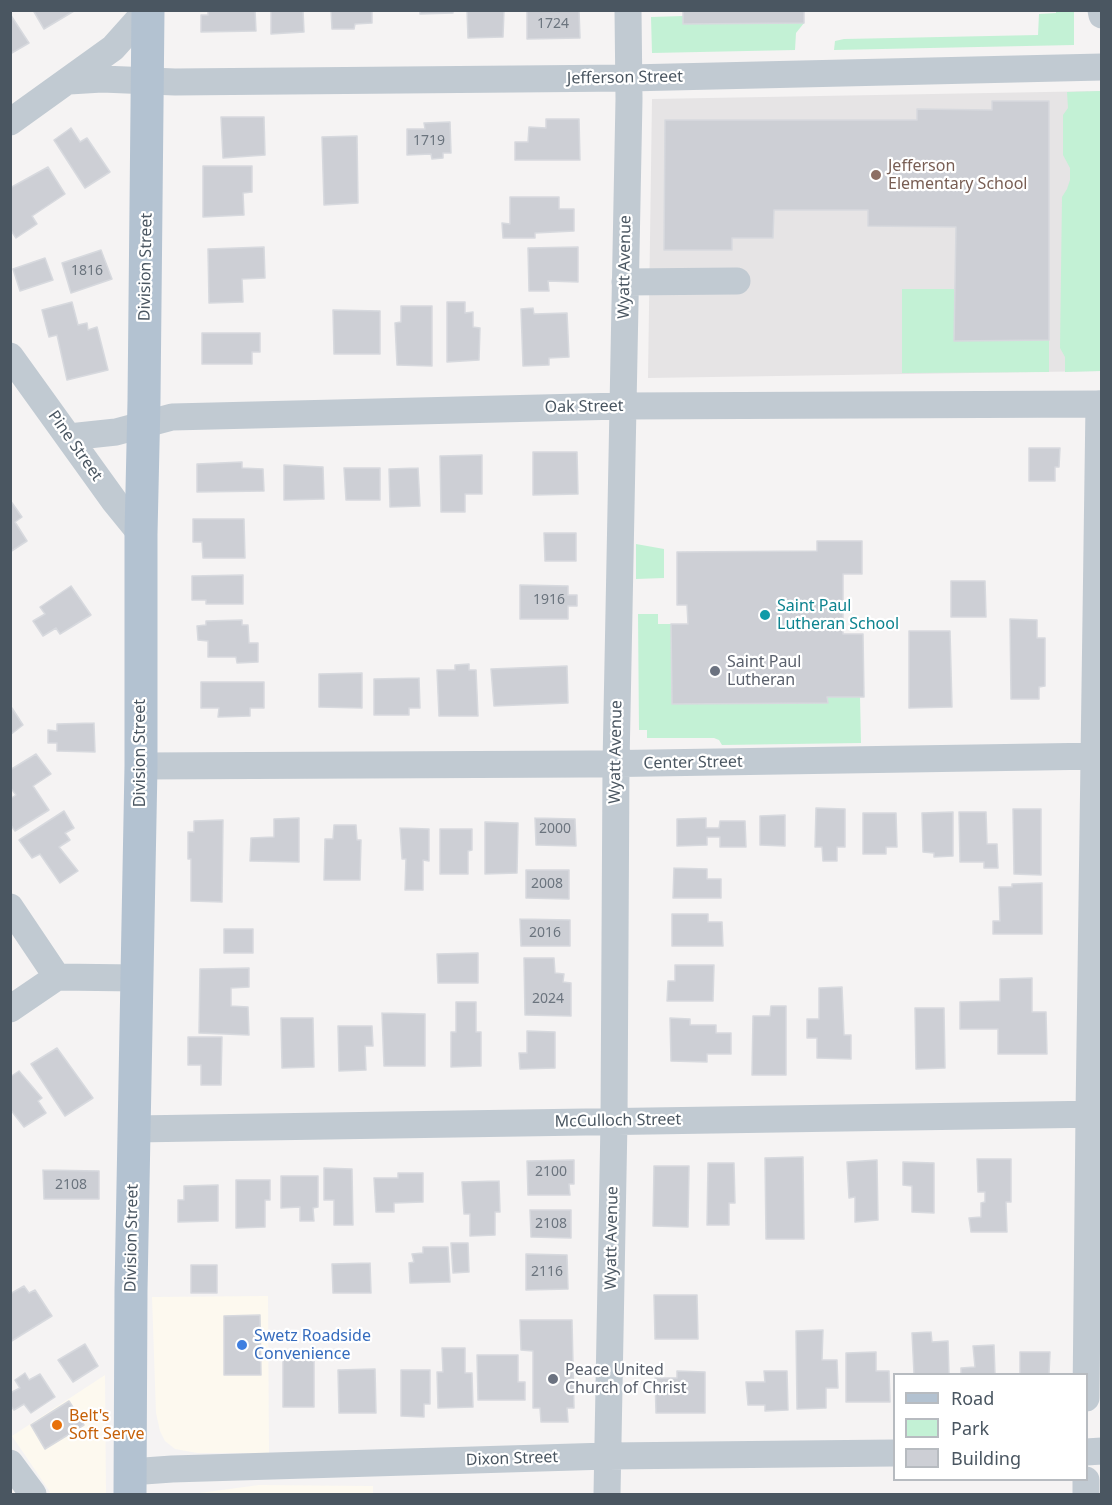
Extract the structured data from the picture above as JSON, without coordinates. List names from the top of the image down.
{
  "streets": {
    "main road": ["Division Street"],
    "street": [
      "Jefferson Street",
      "Wyatt Avenue",
      "Oak Street",
      "Pine Street",
      "Center Street",
      "McCulloch Street",
      "Dixon Street"
    ]
  },
  "crossings": [
    ["Jefferson Street", "Division Street"],
    ["Jefferson Street", "Wyatt Avenue"],
    ["Division Street", "Oak Street"],
    ["Division Street", "Pine Street"],
    ["Division Street", "Center Street"],
    ["Division Street", "McCulloch Street"],
    ["Division Street", "Dixon Street"],
    ["Wyatt Avenue", "Oak Street"],
    ["Wyatt Avenue", "Center Street"],
    ["Wyatt Avenue", "McCulloch Street"],
    ["Wyatt Avenue", "Dixon Street"],
    ["Oak Street", "Pine Street"]
  ],
  "places": [
    "Jefferson Elementary School",
    "Saint Paul Lutheran School",
    "Saint Paul Lutheran",
    "Swetz Roadside Convenience",
    "Peace United Church of Christ",
    "Belt's Soft Serve"
  ],
  "house_numbers": [
    "1724",
    "1719",
    "1816",
    "1916",
    "2000",
    "2008",
    "2016",
    "2024",
    "2100",
    "2108",
    "2108",
    "2116"
  ],
  "legend": ["Road", "Park", "Building"]
}
